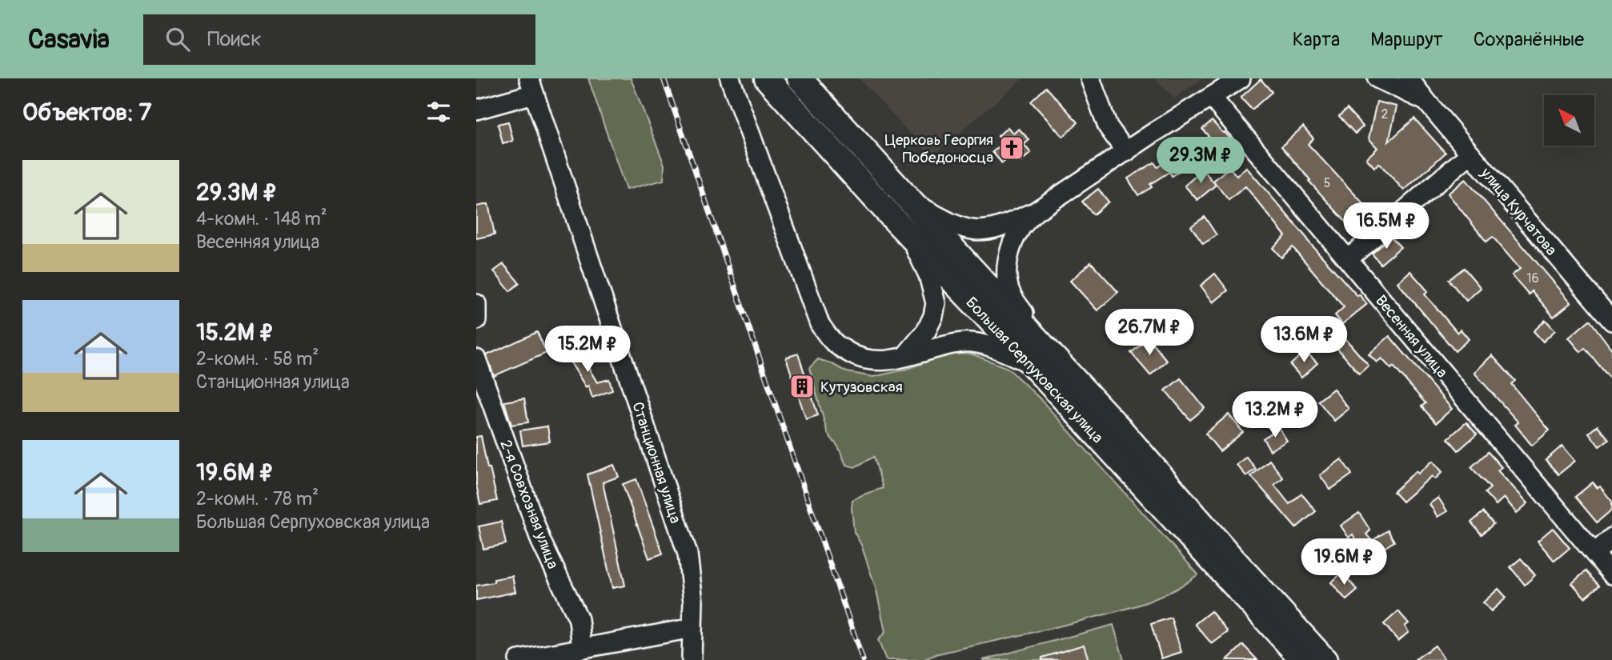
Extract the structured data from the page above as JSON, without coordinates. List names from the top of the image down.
{
  "streets": {
    "main road": ["Большая Серпуховская улица"],
    "street": [
      "улица Курчатова",
      "Весенняя улица",
      "Станционная улица",
      "2-я Совхозная улица"
    ]
  },
  "places": {
    "church": ["Церковь Георгия Победоносца"],
    "building": ["Кутузовская"]
  },
  "house_numbers": ["2", "5", "16"],
  "north": "top left",
  "page": {
    "header": "Casavia",
    "search": "Поиск",
    "nav": ["Карта", "Маршрут", "Сохранённые"],
    "heading": "Объектов: 7",
    "price": [
      "29.3M ₽",
      "16.5M ₽",
      "26.7M ₽",
      "13.6M ₽",
      "15.2M ₽",
      "13.2M ₽",
      "19.6M ₽"
    ],
    "list": [
      {
        "name": "29.3M ₽",
        "note": "4-комн. · 148 m² · Весенняя улица"
      },
      {
        "name": "15.2M ₽",
        "note": "2-комн. · 58 m² · Станционная улица"
      },
      {
        "name": "19.6M ₽",
        "note": "2-комн. · 78 m² · Большая Серпуховская улица"
      }
    ]
  }
}
